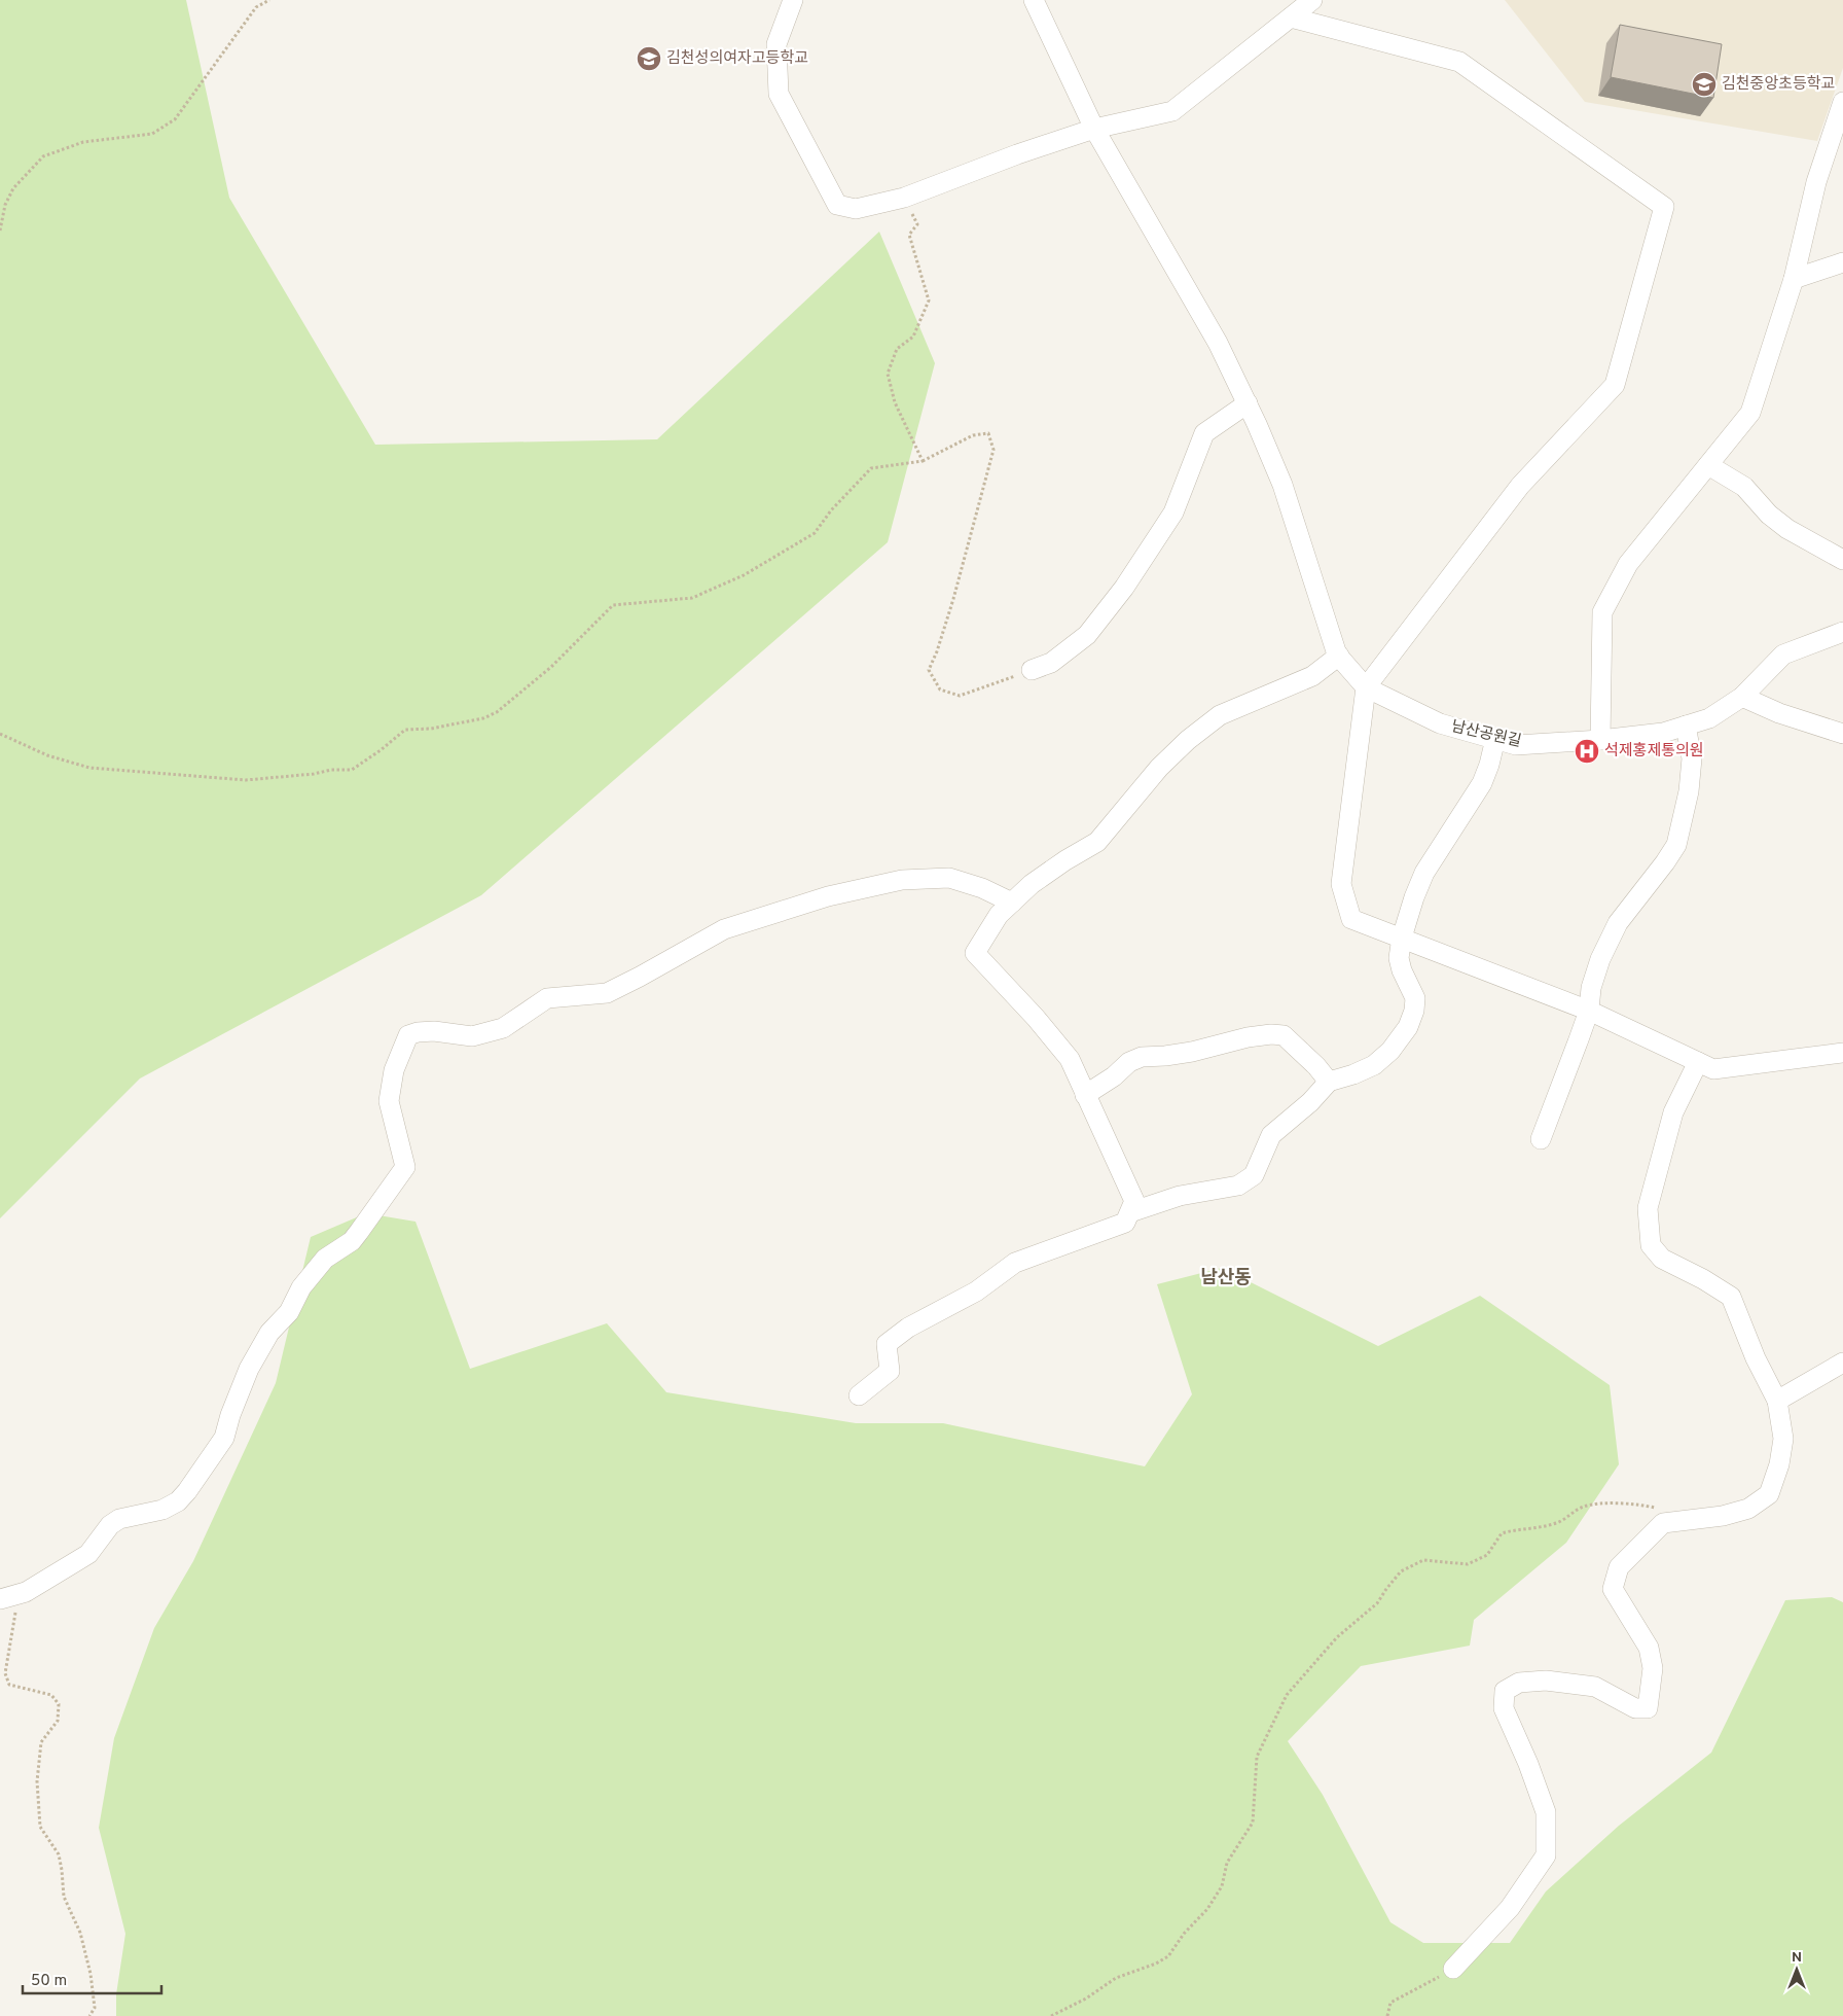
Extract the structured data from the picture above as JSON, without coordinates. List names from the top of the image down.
{
  "streets": {
    "street": ["남산공원길"]
  },
  "districts": ["남산동"],
  "places": {
    "school or university": ["김천성의여자고등학교", "김천중앙초등학교"],
    "hospital": ["석제홍제통의원"]
  },
  "scale_bar": "50 m",
  "north": "top"
}
